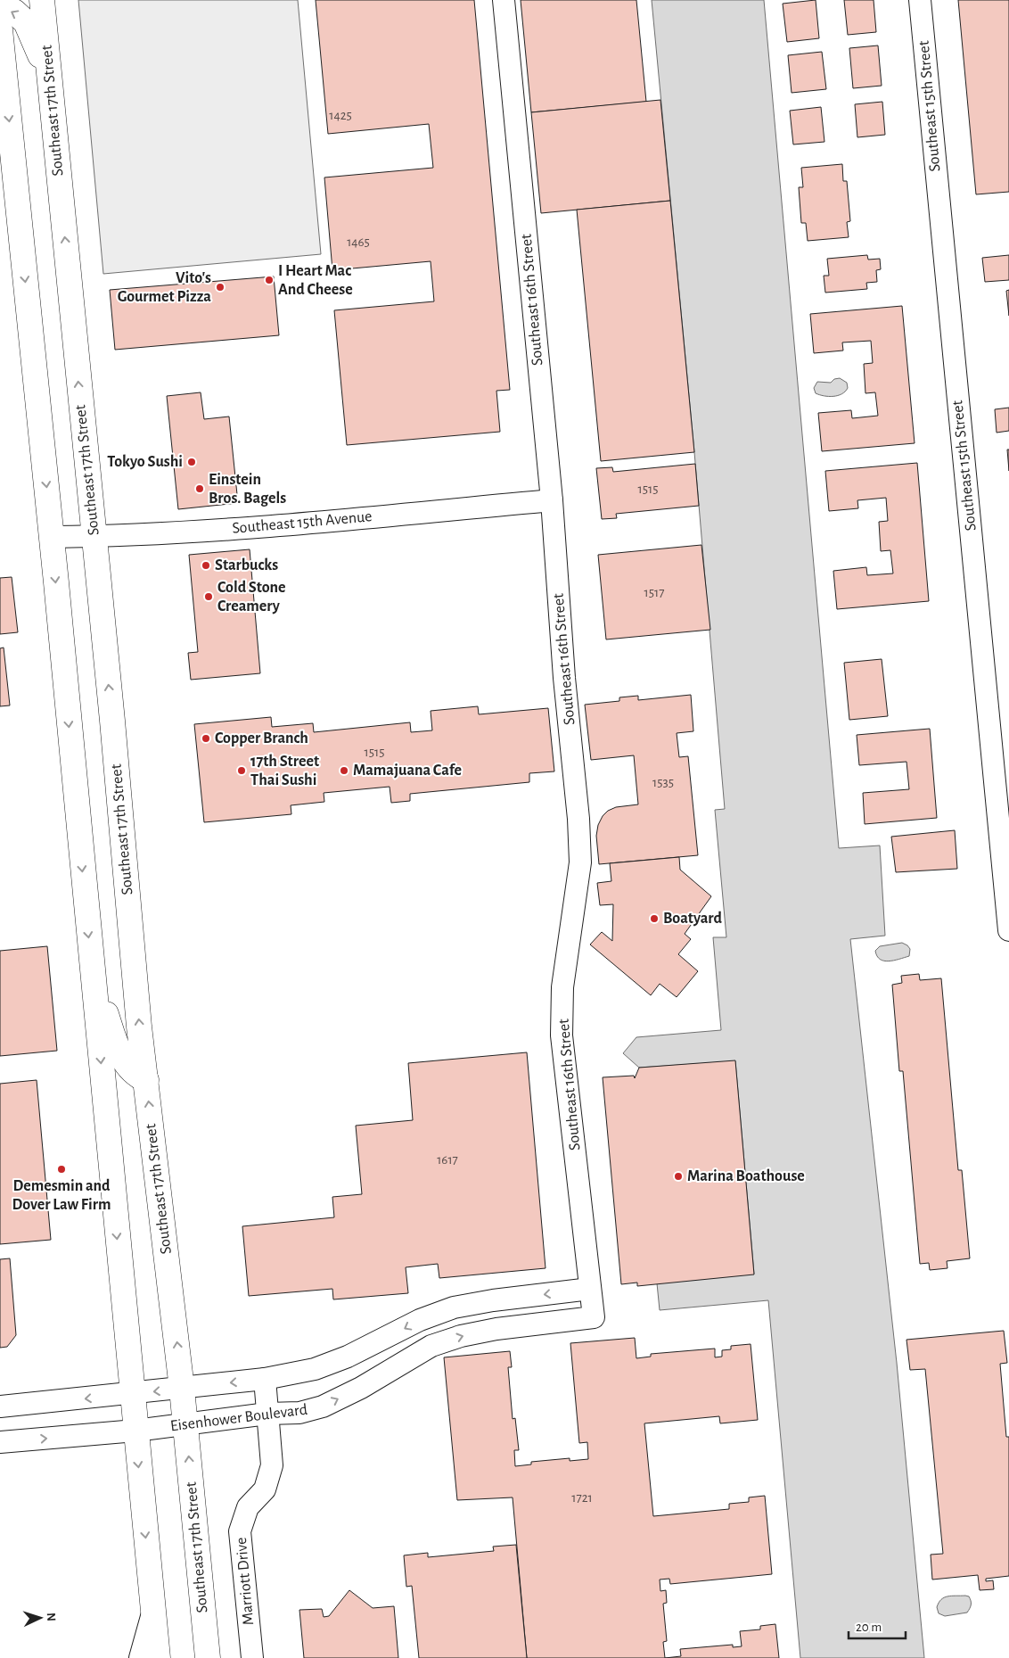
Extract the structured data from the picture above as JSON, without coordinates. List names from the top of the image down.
{
  "streets": {
    "main road": ["Southeast 17th Street"],
    "street": [
      "Southeast 15th Street",
      "Southeast 16th Street",
      "Southeast 15th Avenue",
      "Eisenhower Boulevard",
      "Marriott Drive"
    ]
  },
  "crossings": [
    ["Southeast 17th Street", "Southeast 15th Avenue"],
    ["Southeast 17th Street", "Eisenhower Boulevard"],
    ["Southeast 16th Street", "Southeast 15th Avenue"],
    ["Southeast 16th Street", "Eisenhower Boulevard"],
    ["Eisenhower Boulevard", "Marriott Drive"]
  ],
  "places": [
    "I Heart Mac And Cheese",
    "Vito's Gourmet Pizza",
    "Tokyo Sushi",
    "Einstein Bros. Bagels",
    "Starbucks",
    "Cold Stone Creamery",
    "Copper Branch",
    "17th Street Thai Sushi",
    "Mamajuana Cafe",
    "Boatyard",
    "Demesmin and Dover Law Firm",
    "Marina Boathouse"
  ],
  "house_numbers": [
    "1425",
    "1465",
    "1515",
    "1517",
    "1515",
    "1535",
    "1617",
    "1721"
  ],
  "scale_bar": "20 m",
  "north": "right"
}
